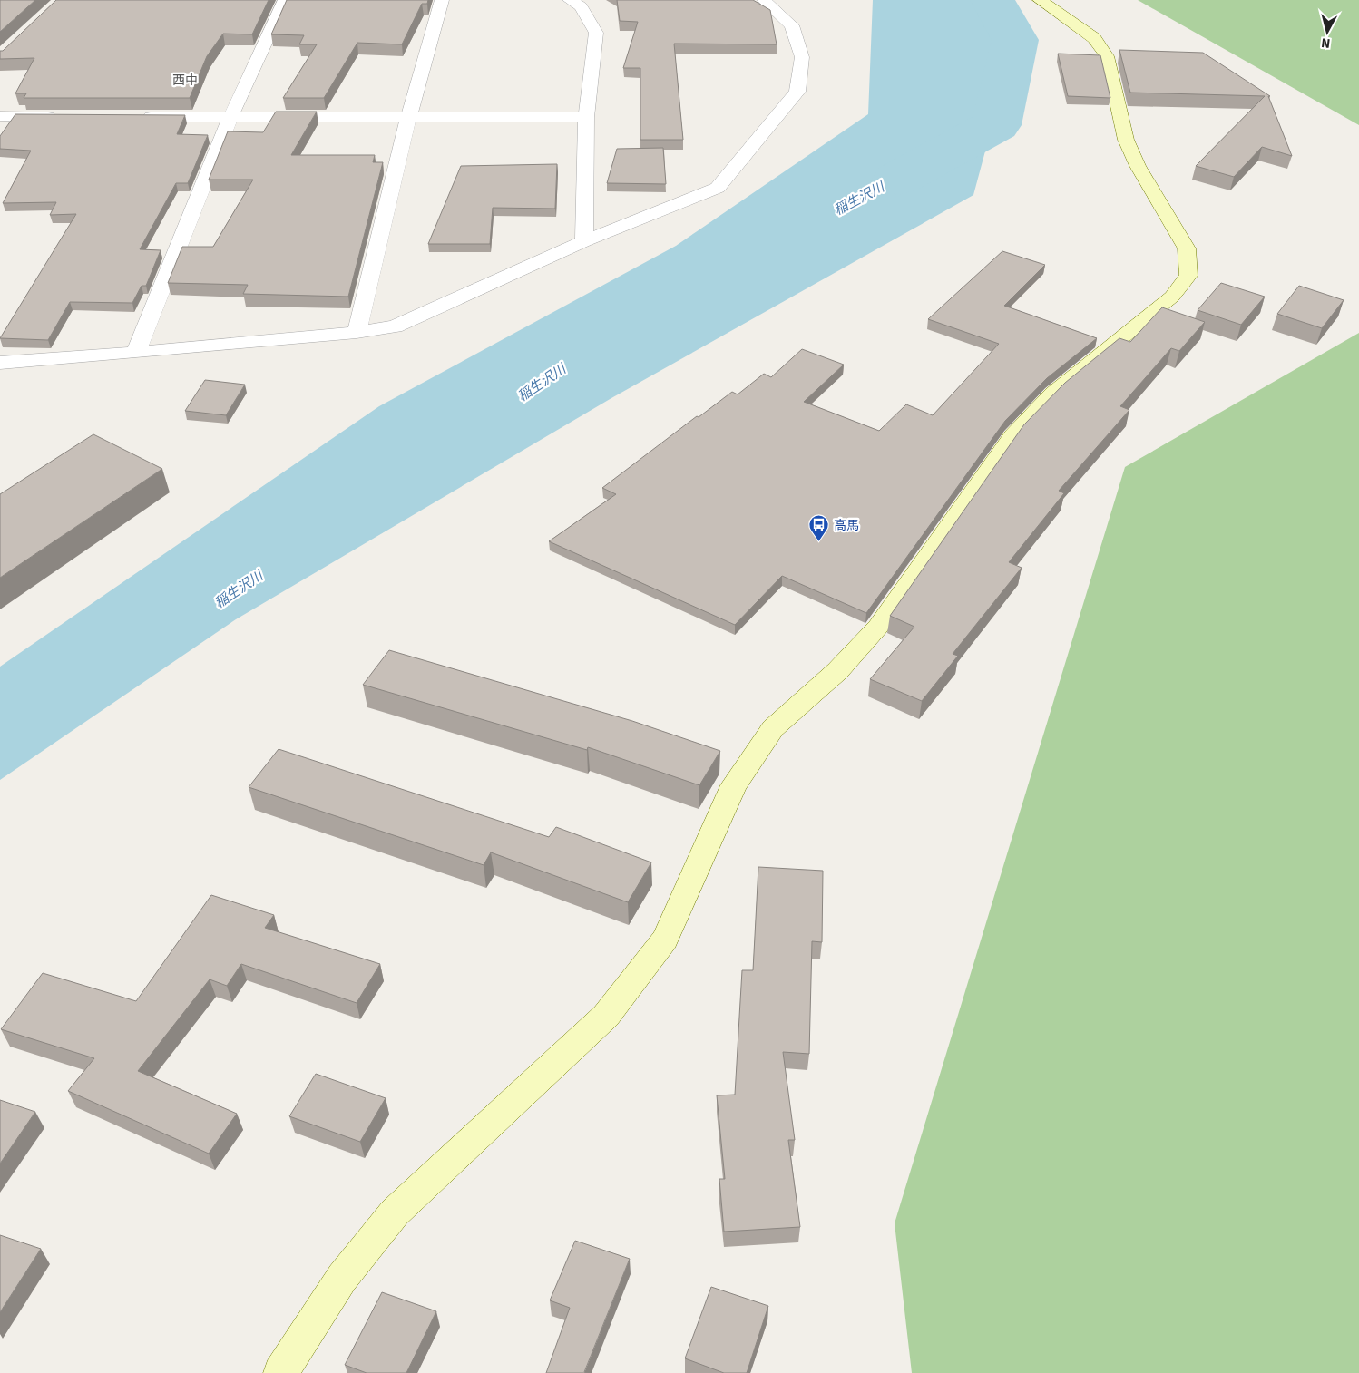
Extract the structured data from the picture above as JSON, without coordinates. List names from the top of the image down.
{
  "districts": ["西中"],
  "water": ["稲生沢川"],
  "places": {
    "bus stop": ["高馬"]
  },
  "north": "bottom"
}
